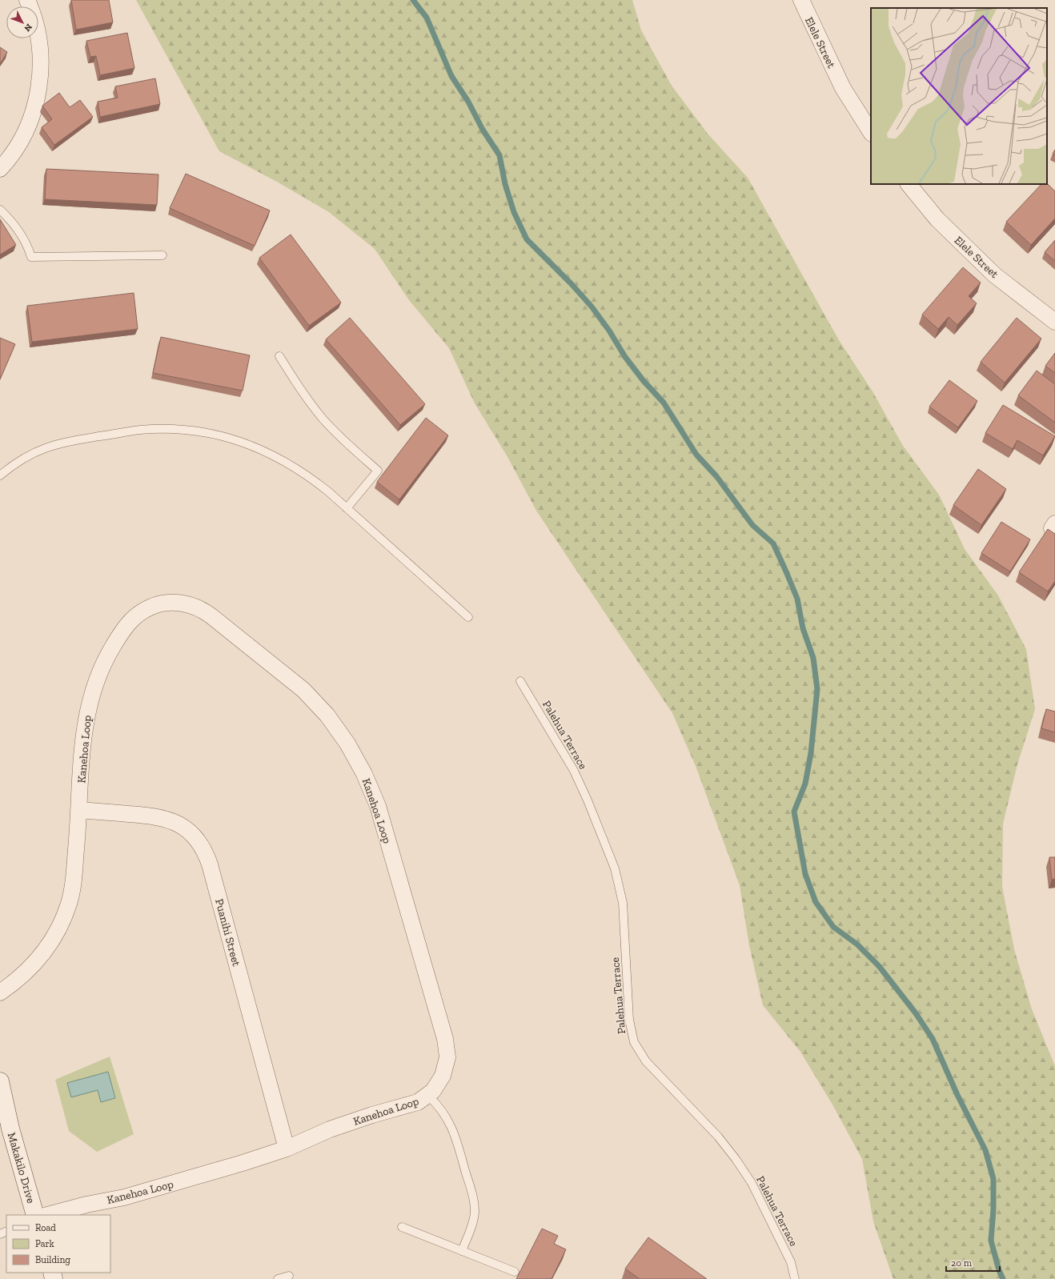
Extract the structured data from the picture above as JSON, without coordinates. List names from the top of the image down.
{
  "streets": {
    "main road": ["Makakilo Drive"],
    "street": ["Elele Street", "Kanehoa Loop", "Puanihi Street"],
    "lane": ["Palehua Terrace"]
  },
  "crossings": [
    ["Kanehoa Loop", "Puanihi Street"]
  ],
  "legend": ["Road", "Park", "Building"],
  "scale_bar": "20 m",
  "north": "bottom right"
}
